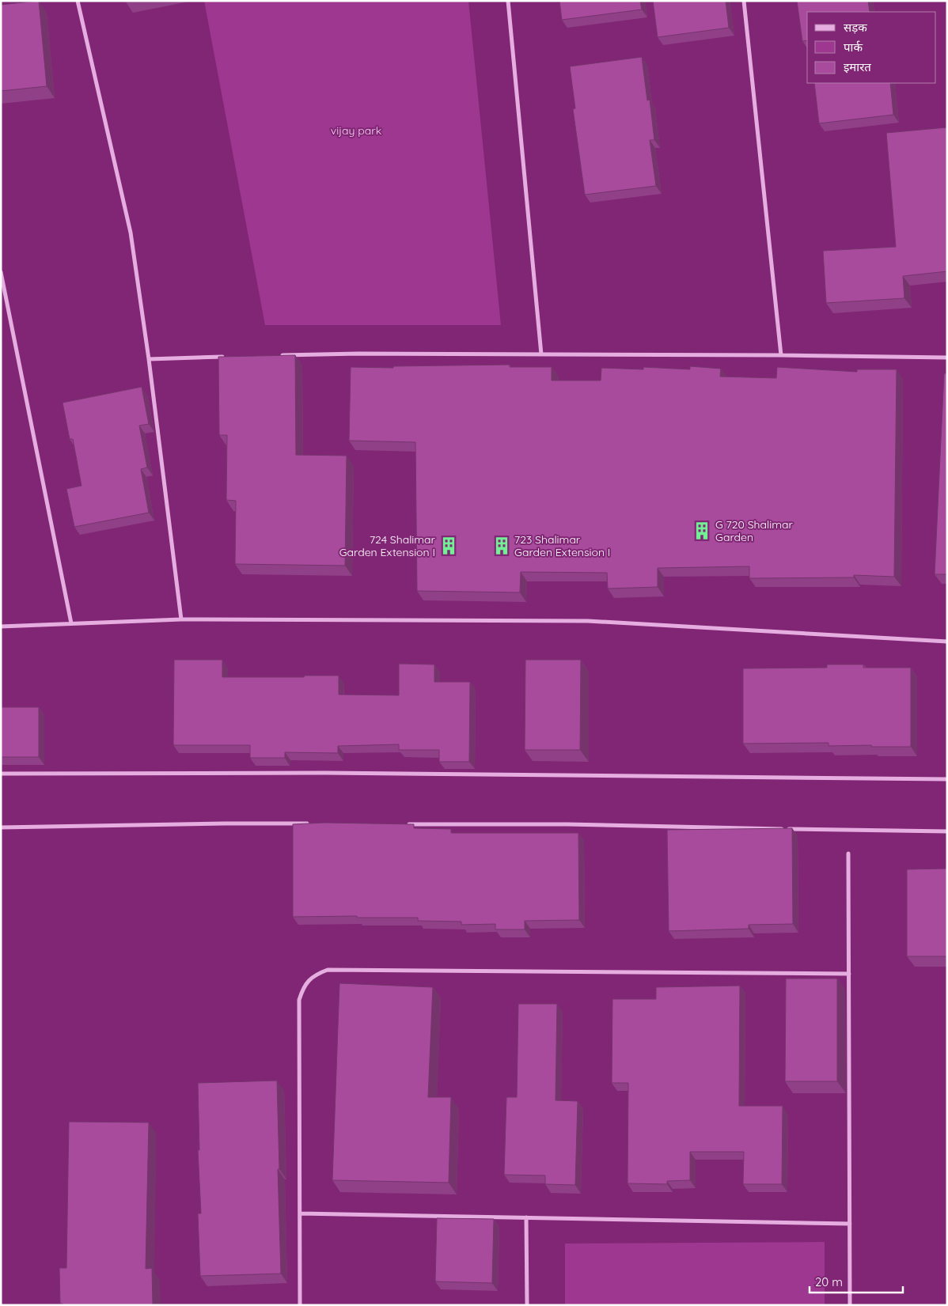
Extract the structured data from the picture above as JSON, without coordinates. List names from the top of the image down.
{
  "parks": ["vijay park"],
  "places": {
    "building": ["G 720 Shalimar Garden", "724 Shalimar Garden Extension I", "723 Shalimar Garden Extension I"]
  },
  "legend": ["सड़क", "पार्क", "इमारत"],
  "scale_bar": "20 m"
}
